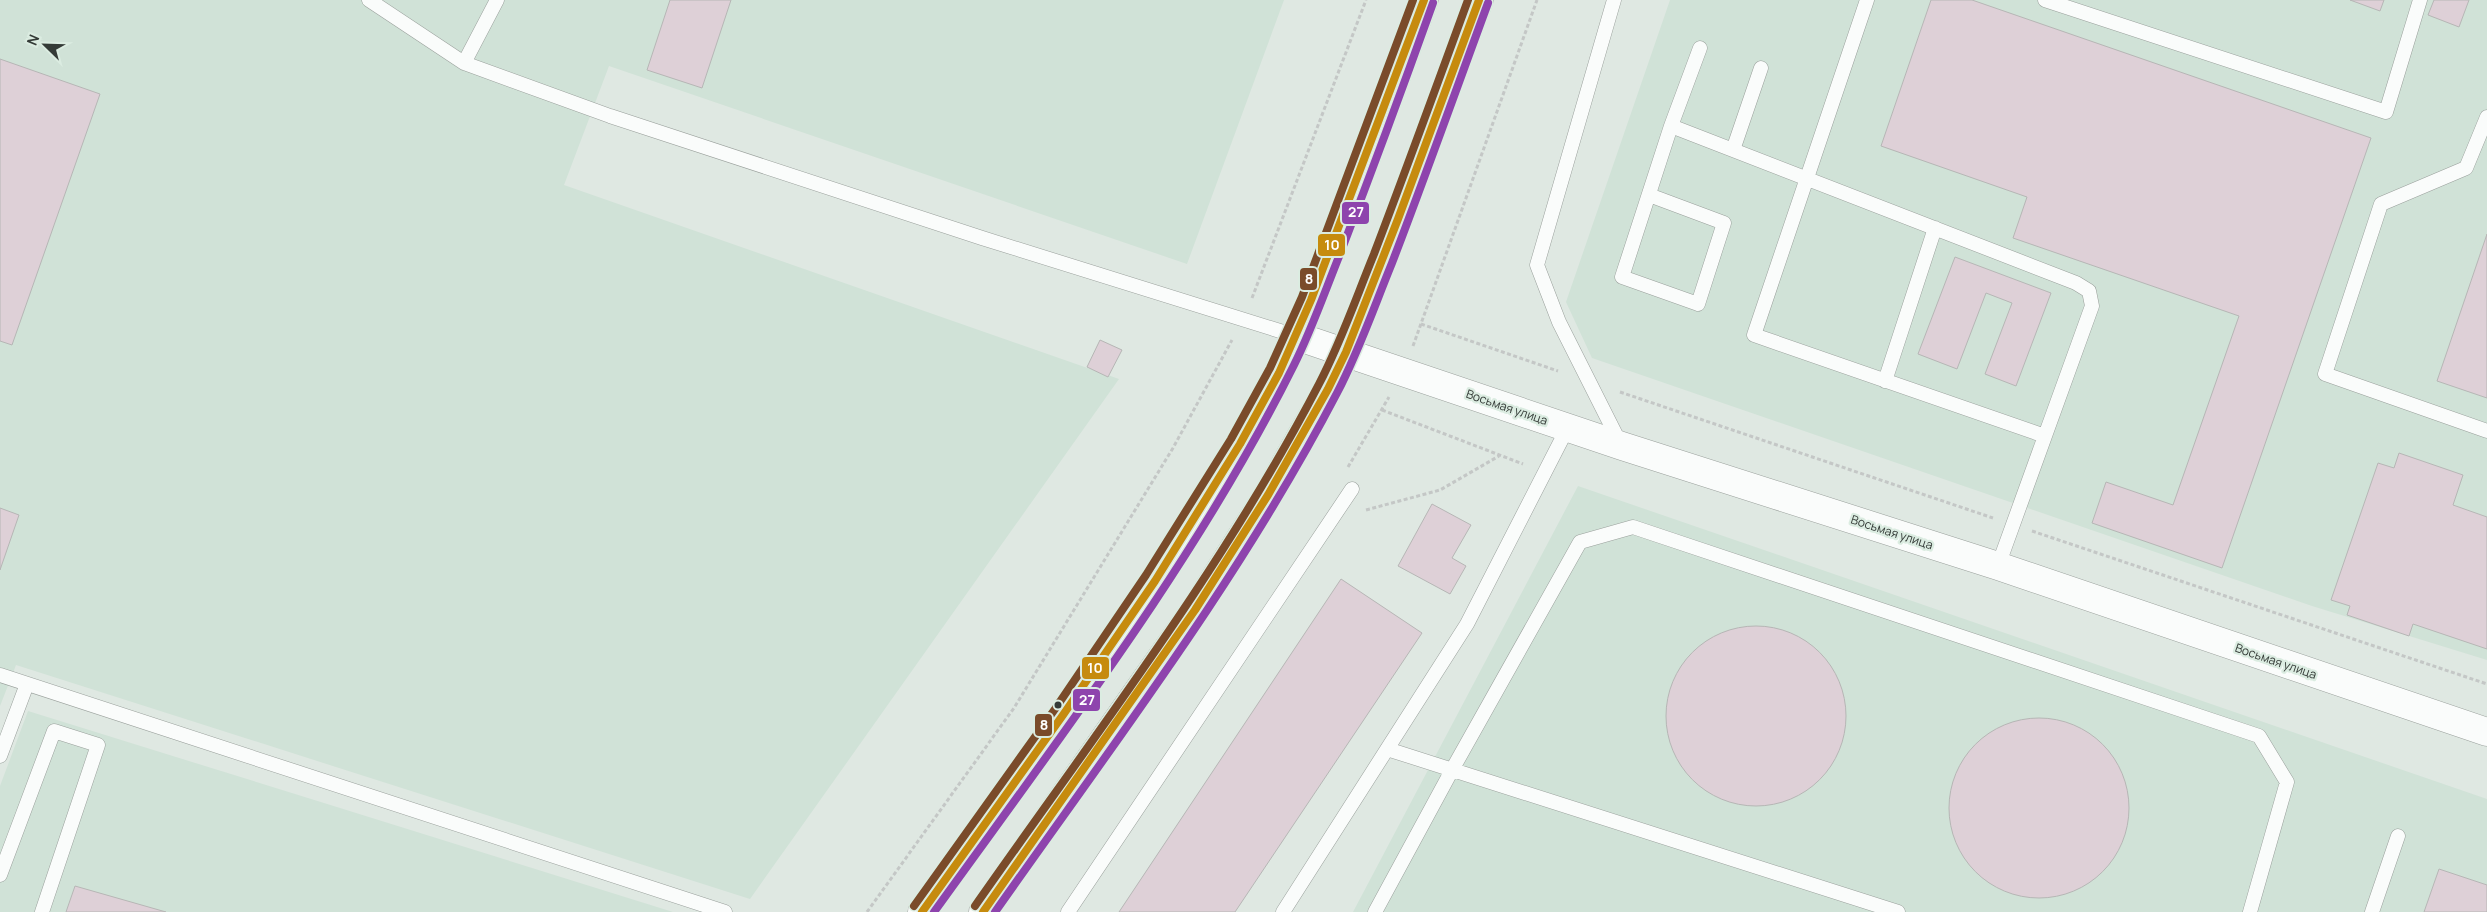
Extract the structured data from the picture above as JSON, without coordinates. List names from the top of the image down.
{
  "streets": {
    "main road": ["Восьмая улица"]
  },
  "lines": ["transit line 10", "transit line 8", "transit line 27"],
  "north": "top left"
}
